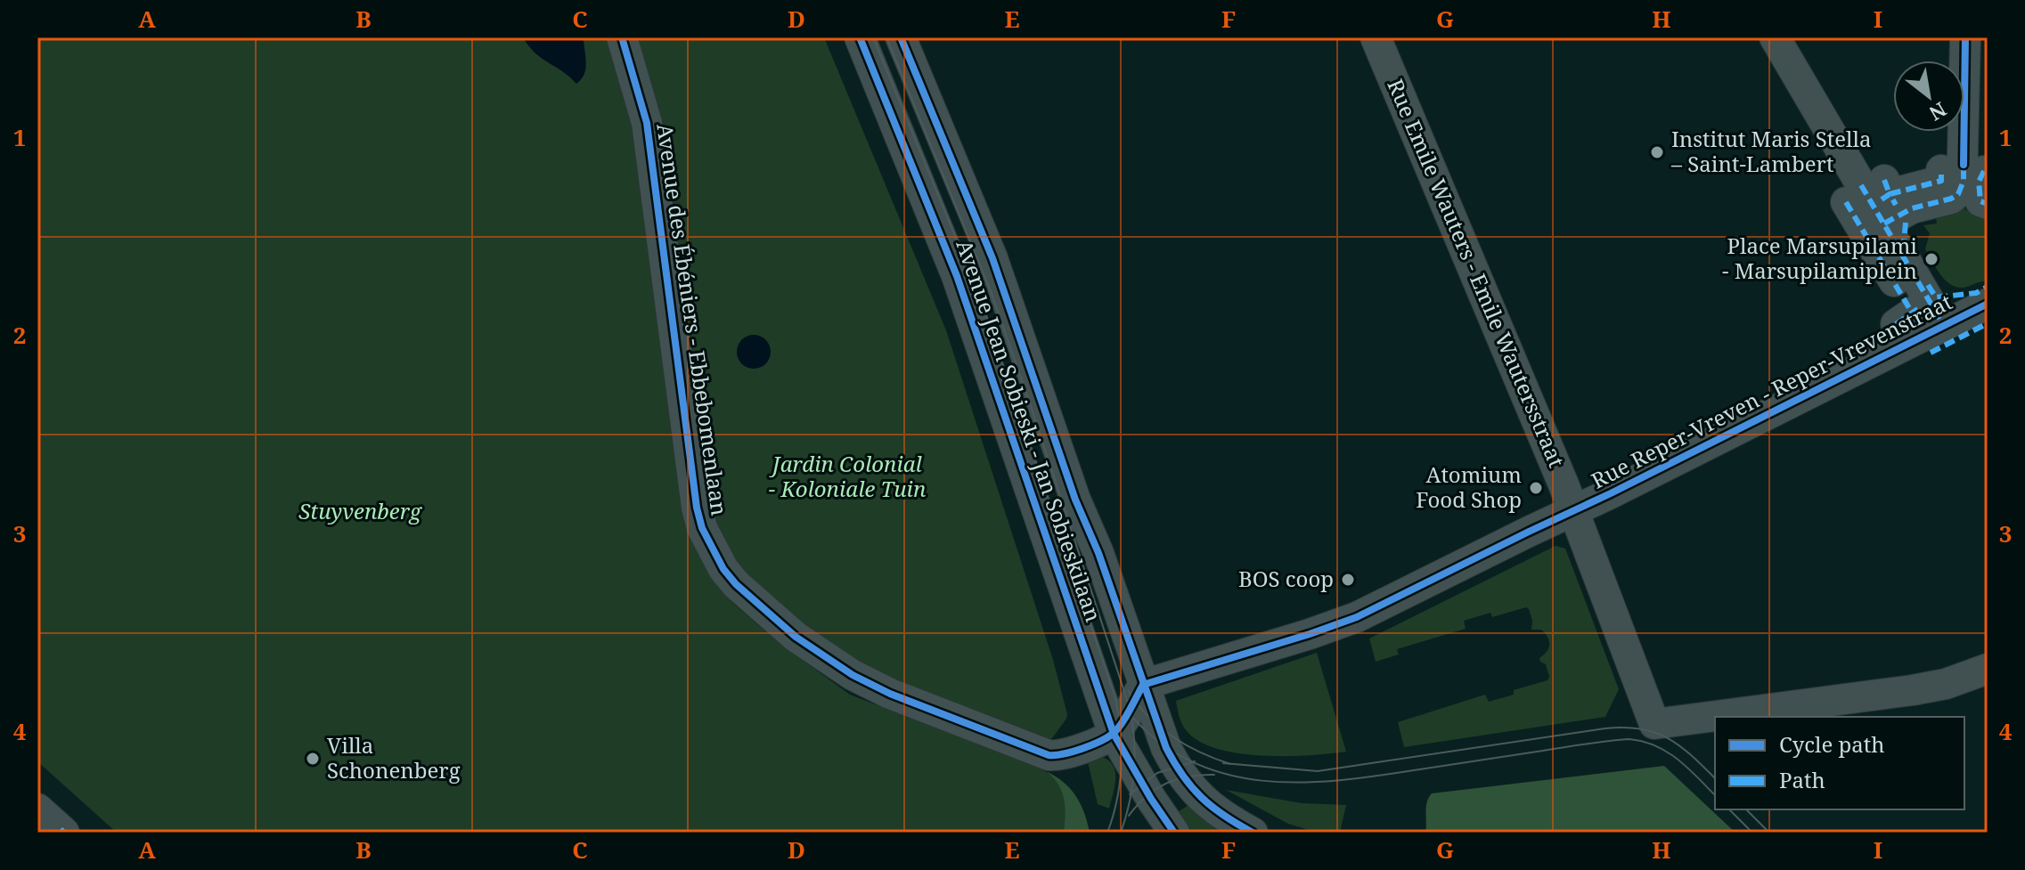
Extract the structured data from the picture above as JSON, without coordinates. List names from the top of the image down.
{
  "streets": {
    "street": [
      "Rue Emile Wauters - Emile Wautersstraat",
      "Avenue des Ébéniers - Ebbebomenlaan",
      "Rue Reper-Vreven - Reper-Vrevenstraat",
      "Avenue Jean Sobieski - Jan Sobieskilaan"
    ]
  },
  "crossings": [
    ["Rue Emile Wauters - Emile Wautersstraat", "Rue Reper-Vreven - Reper-Vrevenstraat"],
    ["Avenue des Ébéniers - Ebbebomenlaan", "Avenue Jean Sobieski - Jan Sobieskilaan"],
    ["Rue Reper-Vreven - Reper-Vrevenstraat", "Avenue Jean Sobieski - Jan Sobieskilaan"]
  ],
  "parks": ["Jardin Colonial - Koloniale Tuin", "Stuyvenberg"],
  "places": [
    "Institut Maris Stella – Saint-Lambert",
    "Place Marsupilami - Marsupilamiplein",
    "Atomium Food Shop",
    "BOS coop",
    "Villa Schonenberg"
  ],
  "legend": ["Cycle path", "Path"],
  "north": "bottom right",
  "grid": {
    "columns": [
      "A",
      "B",
      "C",
      "D",
      "E",
      "F",
      "G",
      "H",
      "I"
    ],
    "rows": [
      "1",
      "2",
      "3",
      "4"
    ]
  }
}
